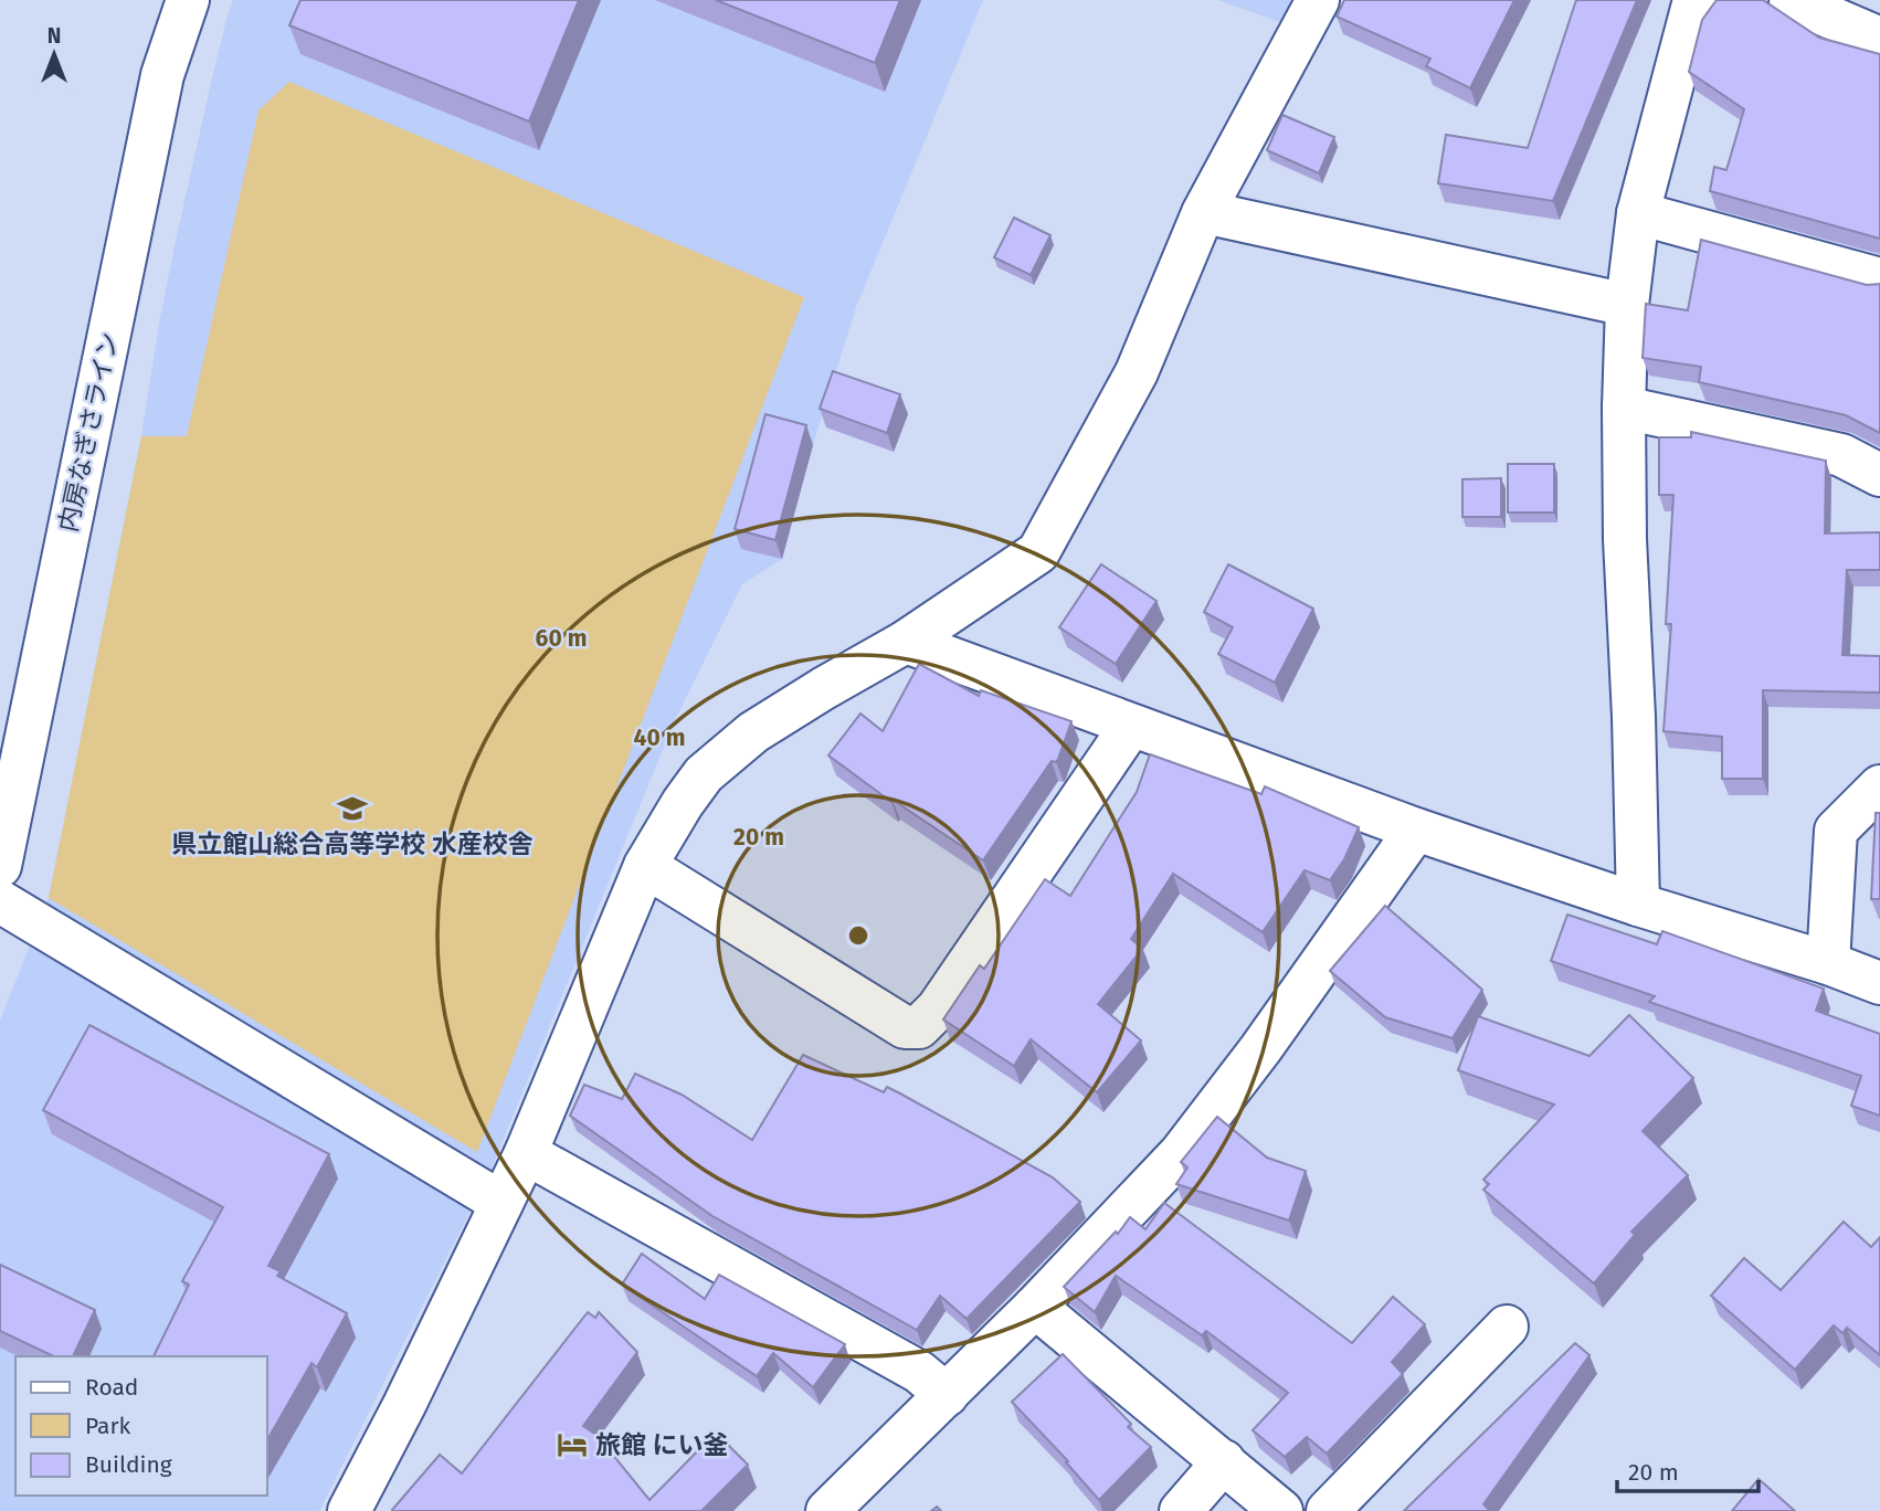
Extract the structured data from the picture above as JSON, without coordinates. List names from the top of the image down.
{
  "streets": {
    "street": ["内房なぎさライン"]
  },
  "places": {
    "school or university": ["県立館山総合高等学校 水産校舎"],
    "hotel": ["旅館 にい釜"]
  },
  "legend": ["Road", "Park", "Building"],
  "scale_bar": "20 m",
  "north": "top",
  "rings": ["60 m", "40 m", "20 m"]
}
